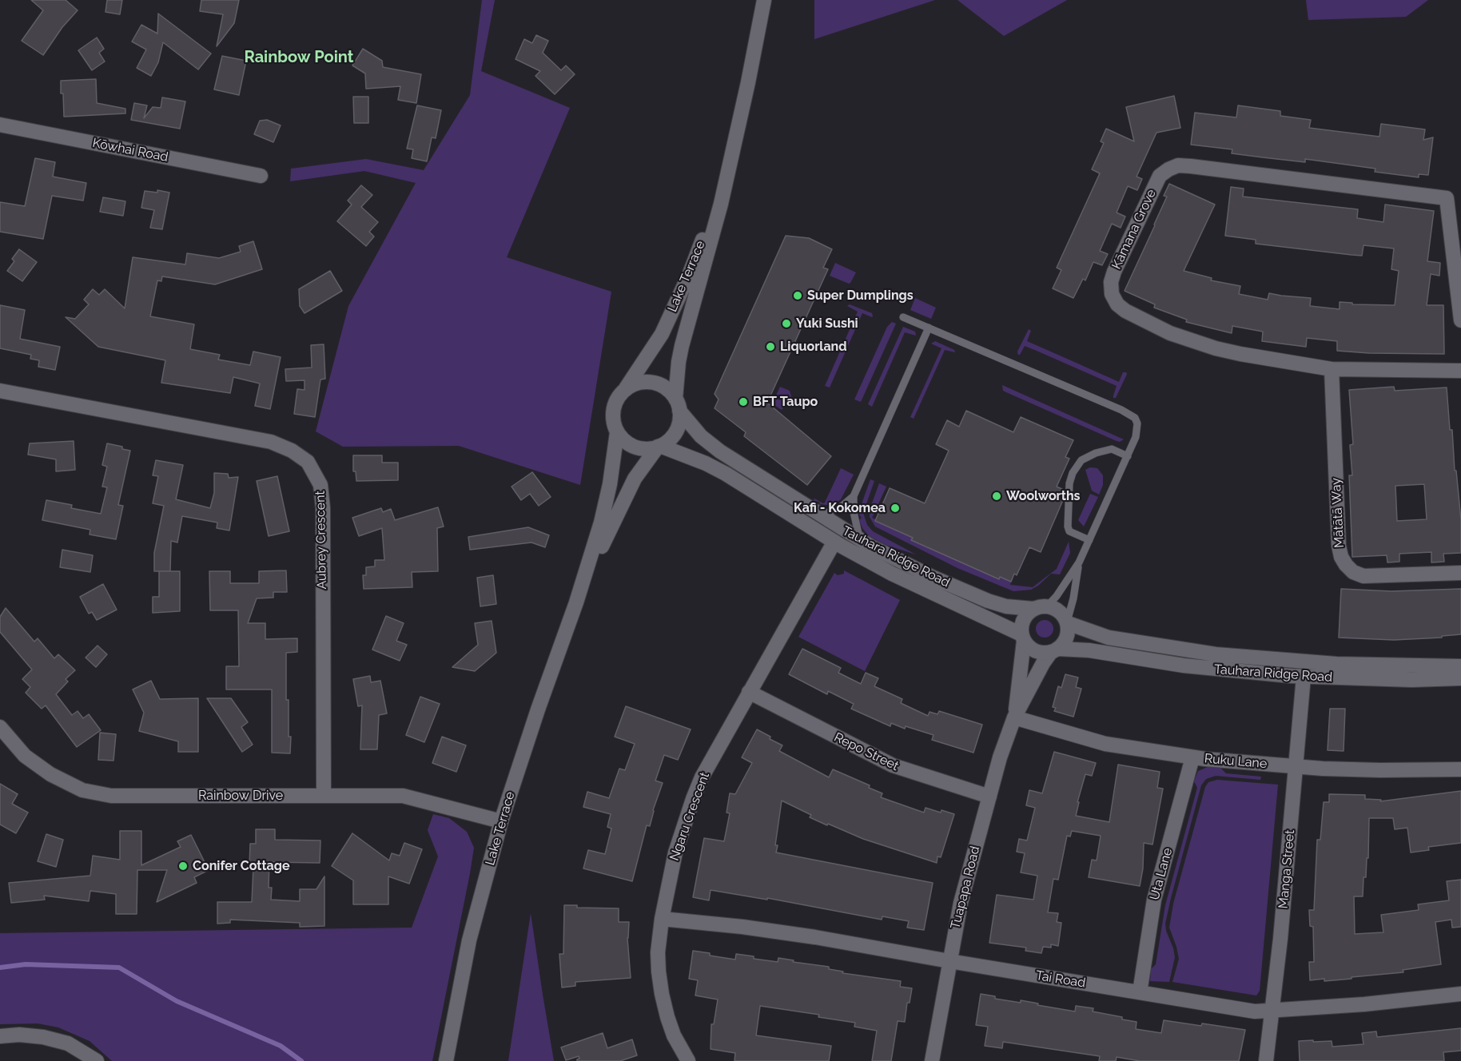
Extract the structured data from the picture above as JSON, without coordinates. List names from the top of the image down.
{
  "streets": {
    "street": [
      "Kōwhai Road",
      "Kāmana Grove",
      "Lake Terrace",
      "Mātātā Way",
      "Aubrey Crescent",
      "Tauhara Ridge Road",
      "Repo Street",
      "Ruku Lane",
      "Rainbow Drive",
      "Ngaru Crescent",
      "Manga Street",
      "Uta Lane",
      "Tuapapa Road",
      "Tai Road"
    ]
  },
  "crossings": [
    ["Kāmana Grove", "Mātātā Way"],
    ["Lake Terrace", "Tauhara Ridge Road"],
    ["Lake Terrace", "Rainbow Drive"],
    ["Aubrey Crescent", "Rainbow Drive"],
    ["Tauhara Ridge Road", "Ngaru Crescent"],
    ["Tauhara Ridge Road", "Manga Street"],
    ["Tauhara Ridge Road", "Tuapapa Road"],
    ["Repo Street", "Ngaru Crescent"],
    ["Repo Street", "Tuapapa Road"],
    ["Ruku Lane", "Manga Street"],
    ["Ruku Lane", "Uta Lane"],
    ["Ruku Lane", "Tuapapa Road"],
    ["Ngaru Crescent", "Tai Road"],
    ["Manga Street", "Tai Road"],
    ["Uta Lane", "Tai Road"],
    ["Tuapapa Road", "Tai Road"]
  ],
  "districts": ["Rainbow Point"],
  "places": [
    "Super Dumplings",
    "Yuki Sushi",
    "Liquorland",
    "BFT Taupo",
    "Woolworths",
    "Kafi - Kokomea",
    "Conifer Cottage"
  ]
}
